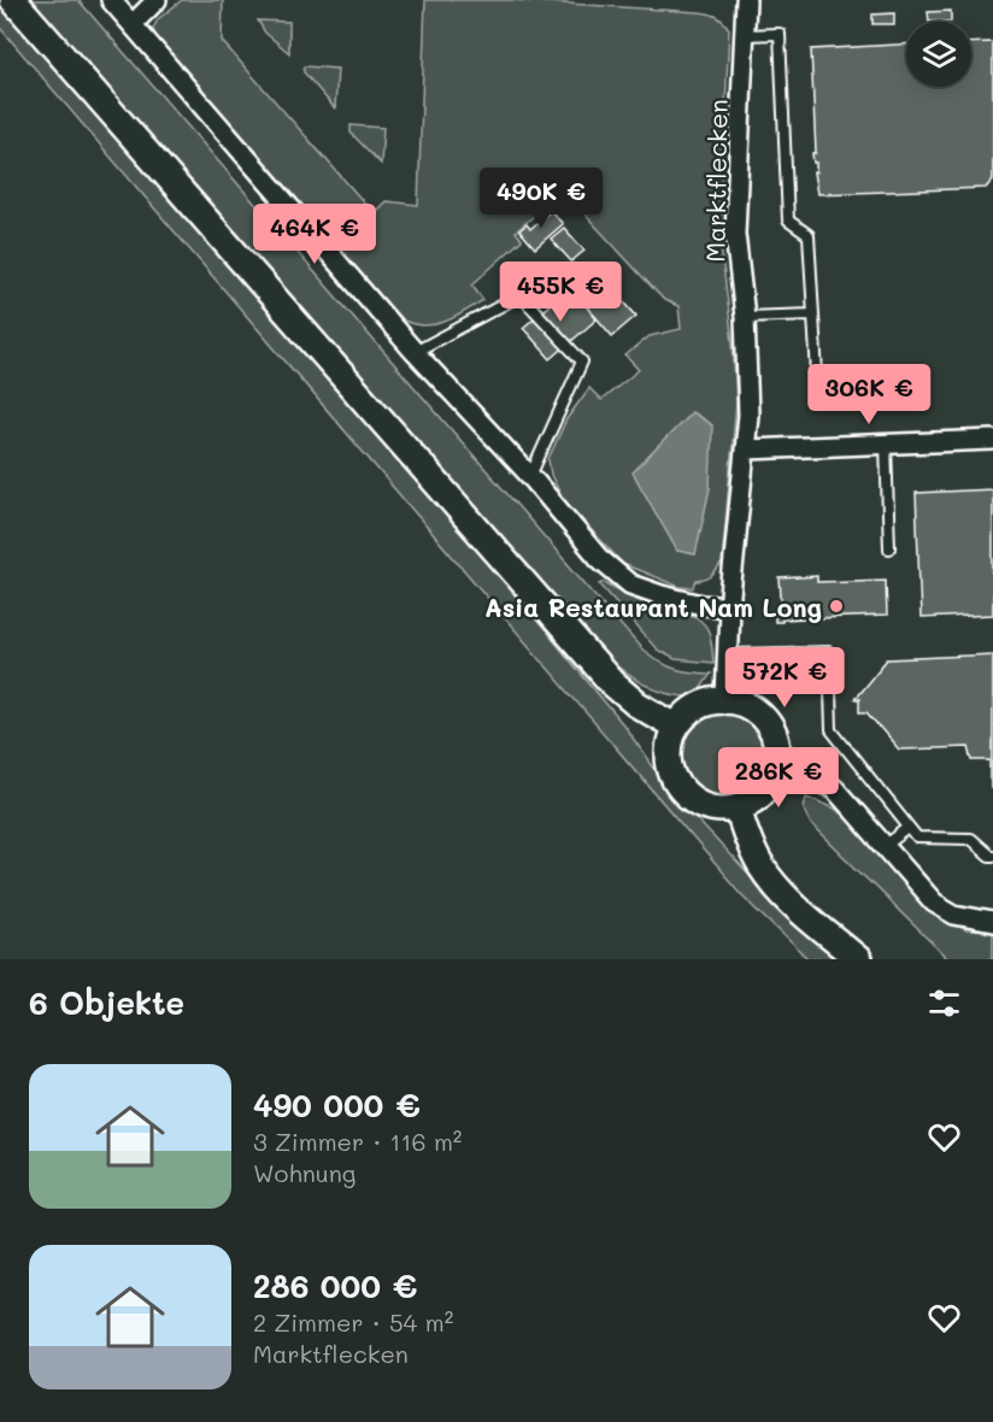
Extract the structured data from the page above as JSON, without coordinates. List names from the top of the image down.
{
  "streets": {
    "street": ["Marktflecken"]
  },
  "places": ["Asia Restaurant Nam Long"],
  "page": {
    "price": [
      "490K €",
      "464K €",
      "455K €",
      "306K €",
      "572K €",
      "286K €"
    ],
    "heading": "6 Objekte",
    "list": [
      {
        "name": "490 000 €",
        "note": "3 Zimmer · 116 m² · Wohnung"
      },
      {
        "name": "286 000 €",
        "note": "2 Zimmer · 54 m² · Marktflecken"
      }
    ]
  }
}
